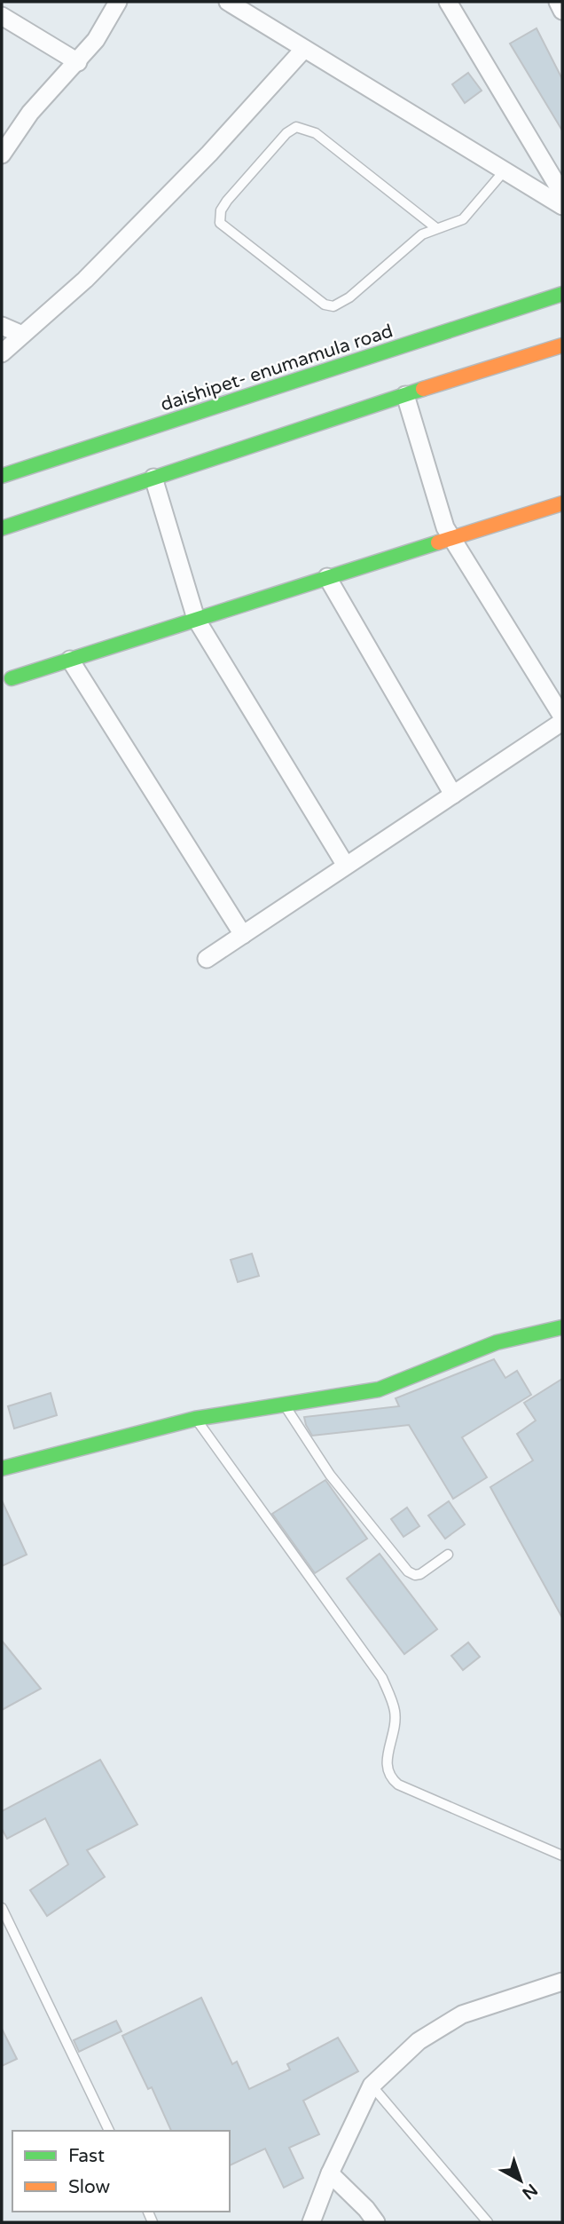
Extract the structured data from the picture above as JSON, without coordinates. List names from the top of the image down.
{
  "streets": {
    "street": ["daishipet- enumamula road"]
  },
  "legend": ["Fast", "Slow"],
  "north": "bottom right"
}
